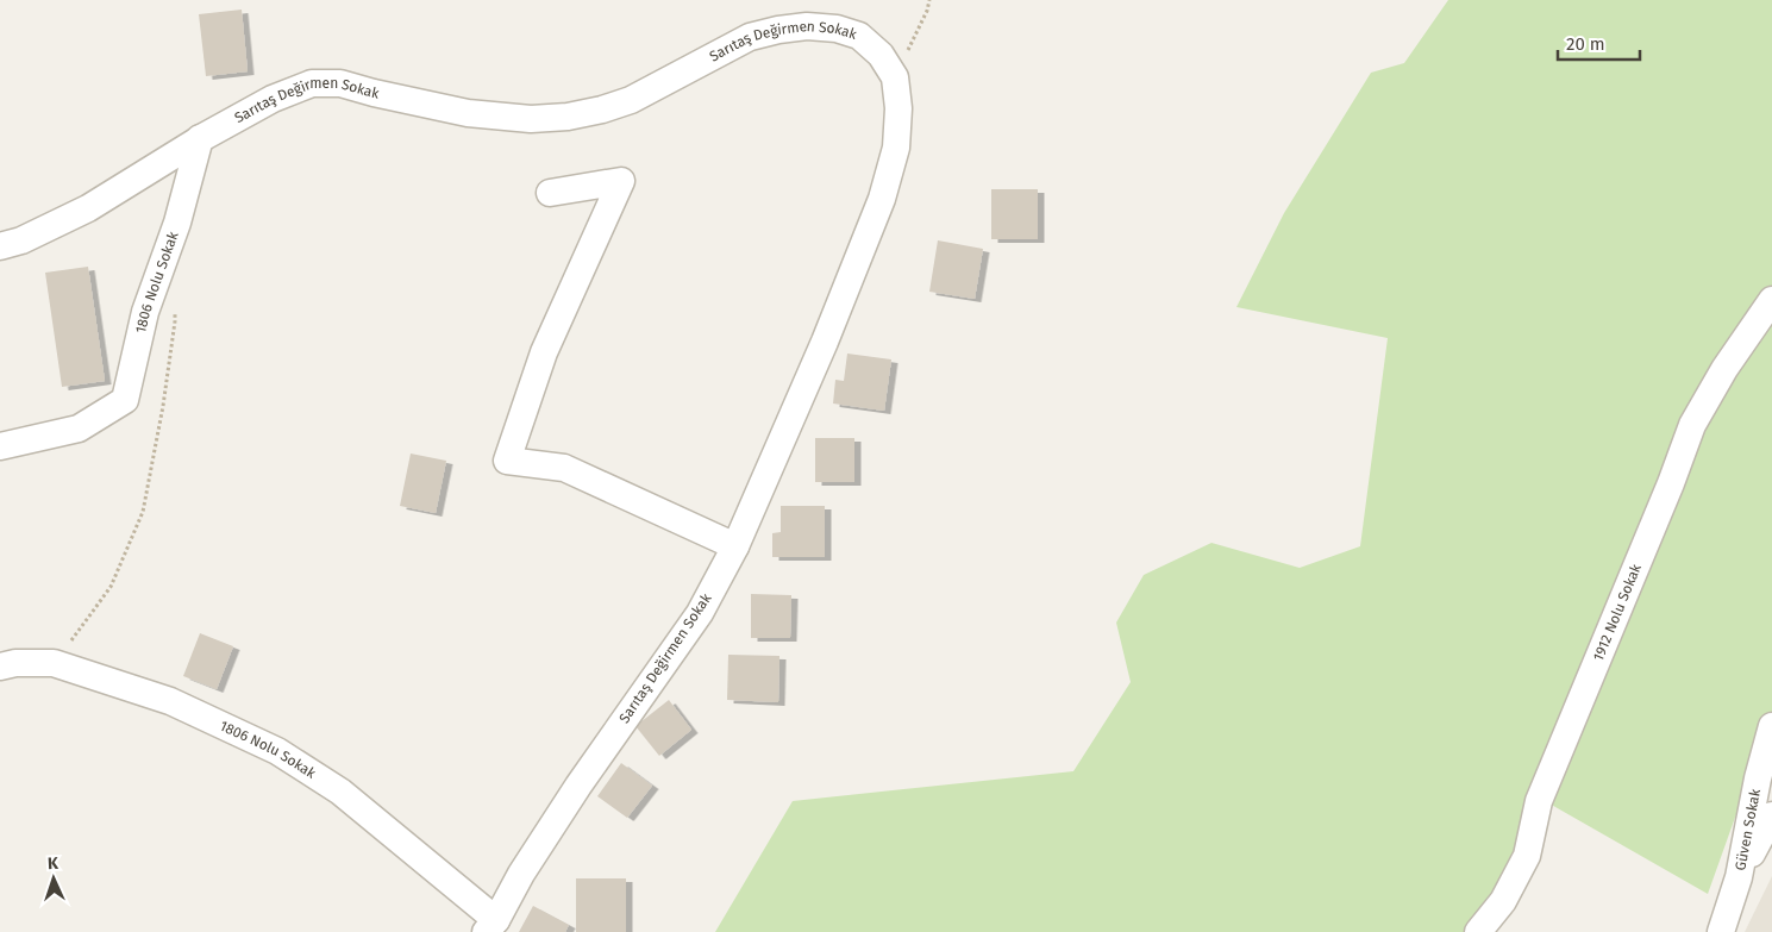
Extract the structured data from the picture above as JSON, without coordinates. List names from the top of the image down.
{
  "streets": {
    "street": [
      "Sarıtaş Değirmen Sokak",
      "1806 Nolu Sokak",
      "1912 Nolu Sokak",
      "Güven Sokak"
    ]
  },
  "crossings": [
    ["Sarıtaş Değirmen Sokak", "1806 Nolu Sokak"]
  ],
  "scale_bar": "20 m",
  "north": "top"
}
